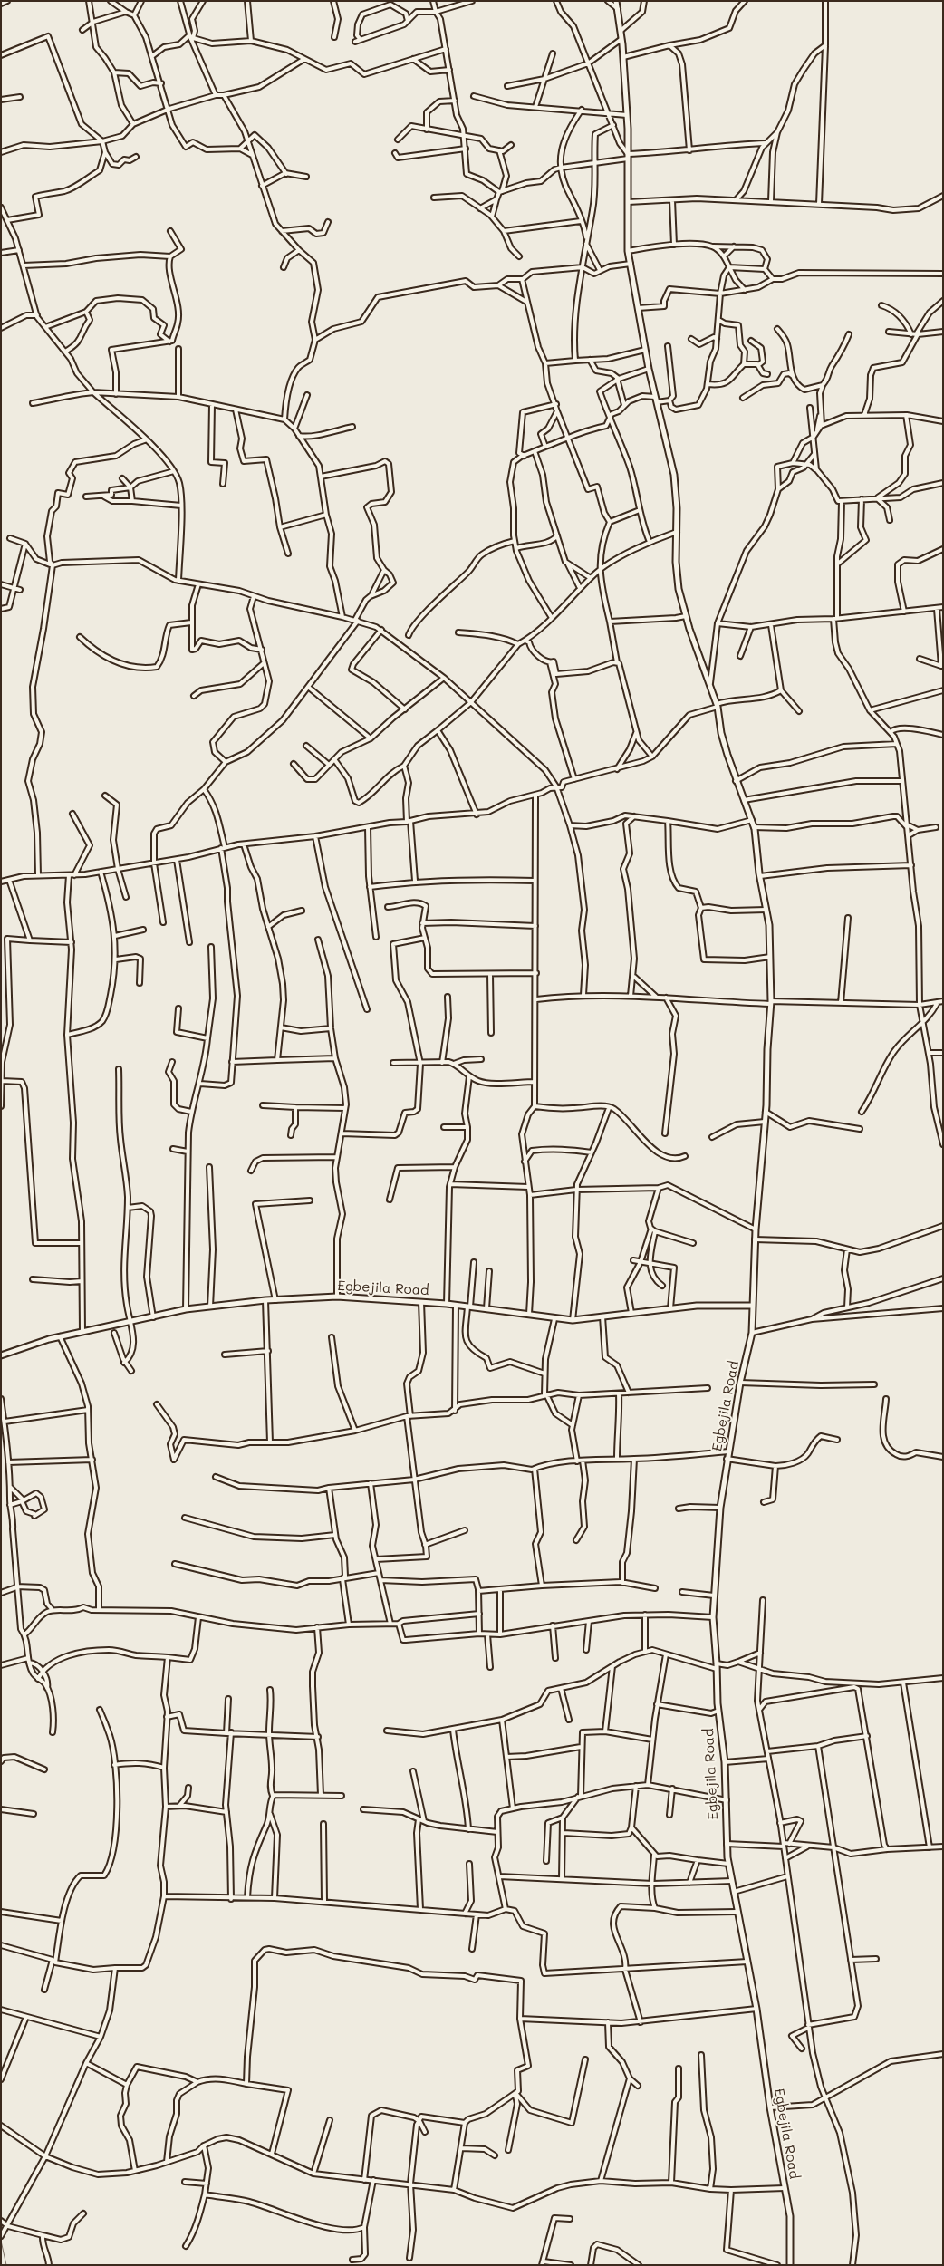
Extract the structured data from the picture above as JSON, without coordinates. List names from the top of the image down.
{
  "streets": {
    "street": ["Egbejila Road"]
  }
}
